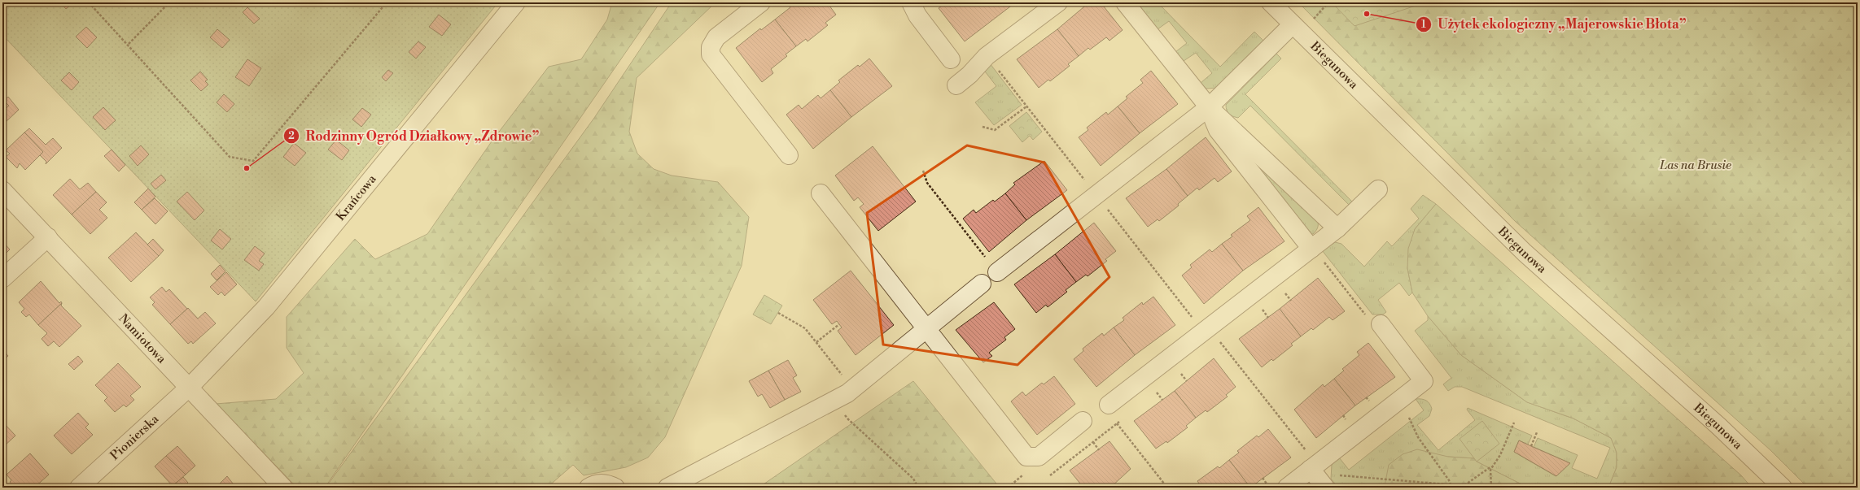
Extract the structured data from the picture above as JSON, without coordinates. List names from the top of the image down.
{
  "streets": {
    "street": [
      "Biegunowa",
      "Krańcowa",
      "Namiotowa",
      "Pionierska"
    ]
  },
  "crossings": [
    ["Krańcowa", "Namiotowa"],
    ["Krańcowa", "Pionierska"],
    ["Namiotowa", "Pionierska"]
  ],
  "parks": ["Las na Brusie"],
  "places": ["Użytek ekologiczny „Majerowskie Błota”", "Rodzinny Ogród Działkowy „Zdrowie”"]
}
